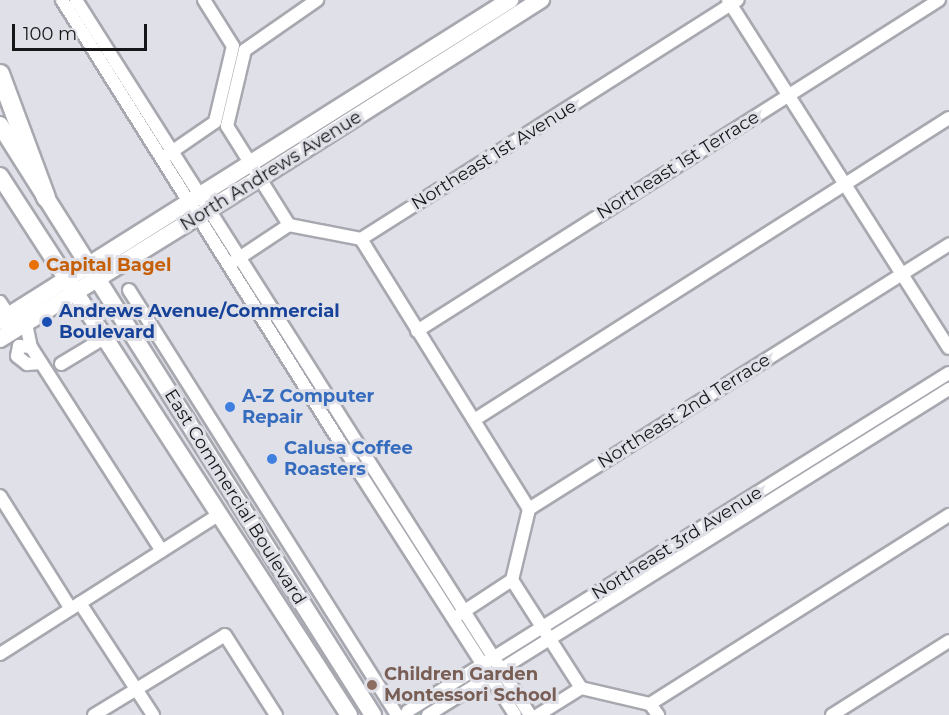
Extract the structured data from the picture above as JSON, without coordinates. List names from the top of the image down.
{
  "streets": {
    "main road": ["North Andrews Avenue", "East Commercial Boulevard"],
    "street": [
      "Northeast 1st Avenue",
      "Northeast 1st Terrace",
      "Northeast 2nd Terrace",
      "Northeast 3rd Avenue"
    ]
  },
  "crossings": [
    ["North Andrews Avenue", "East Commercial Boulevard"]
  ],
  "places": [
    "Capital Bagel",
    "Andrews Avenue/Commercial Boulevard",
    "A-Z Computer Repair",
    "Calusa Coffee Roasters",
    "Children Garden Montessori School"
  ],
  "scale_bar": "100 m"
}
